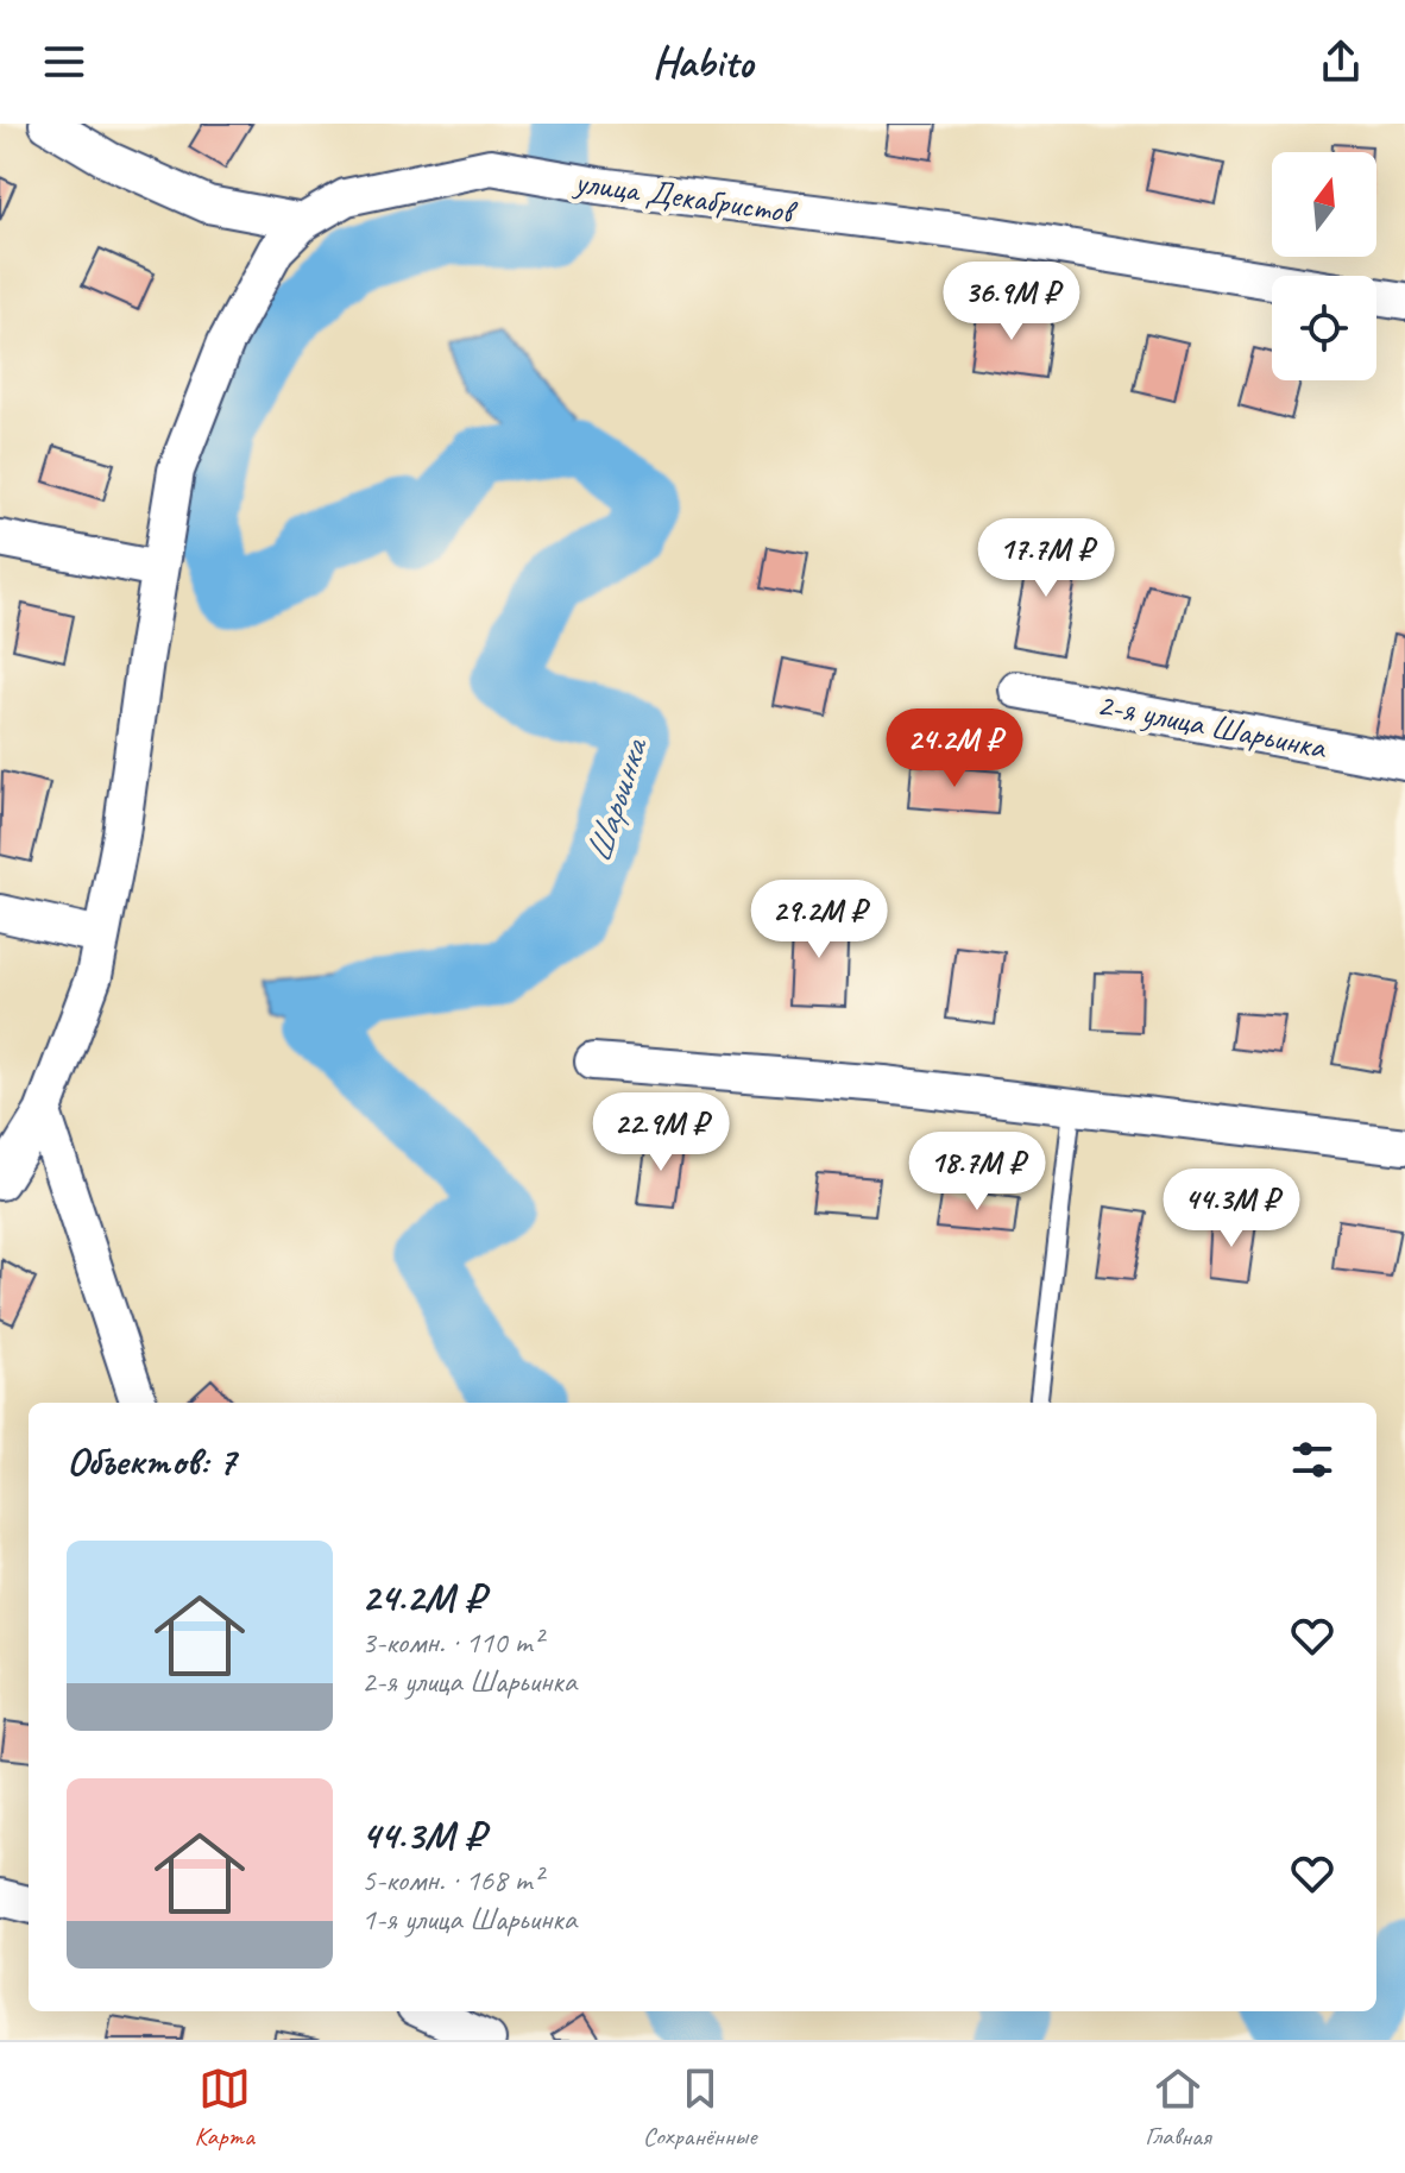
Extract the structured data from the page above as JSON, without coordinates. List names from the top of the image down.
{
  "streets": {
    "street": ["улица Декабристов", "2-я улица Шарьинка"]
  },
  "water": ["Шарьинка"],
  "north": "top",
  "page": {
    "header": "Habito",
    "price": [
      "36.9M ₽",
      "17.7M ₽",
      "24.2M ₽",
      "29.2M ₽",
      "22.9M ₽",
      "18.7M ₽",
      "44.3M ₽"
    ],
    "heading": "Объектов: 7",
    "list": [
      {
        "name": "24.2M ₽",
        "note": "3-комн. · 110 m² · 2-я улица Шарьинка"
      },
      {
        "name": "44.3M ₽",
        "note": "5-комн. · 168 m² · 1-я улица Шарьинка"
      }
    ],
    "tabs": ["Карта", "Сохранённые", "Главная"]
  }
}
